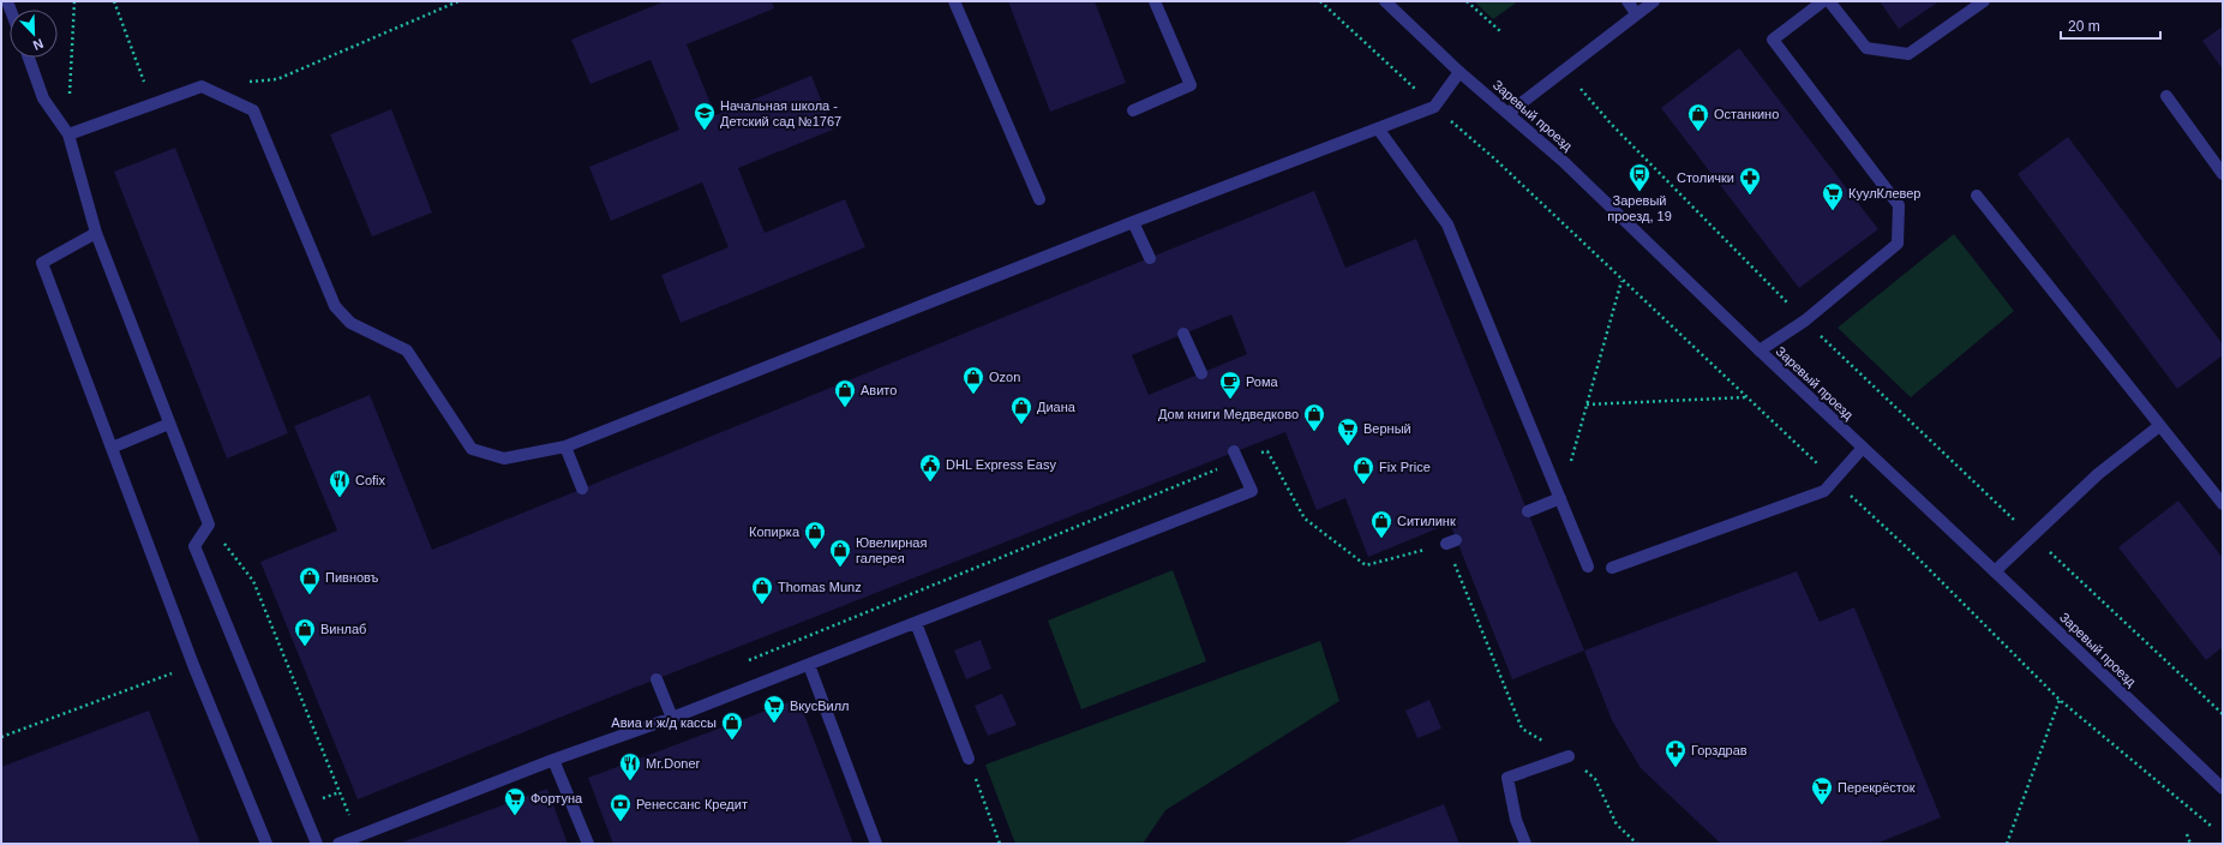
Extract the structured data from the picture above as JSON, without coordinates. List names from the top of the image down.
{
  "streets": {
    "street": ["Заревый проезд"]
  },
  "places": {
    "school or university": ["Начальная школа - Детский сад №1767"],
    "shop": [
      "Останкино",
      "Ozon",
      "Авито",
      "Диана",
      "Дом книги Медведково",
      "Fix Price",
      "Ситилинк",
      "Копирка",
      "Ювелирная галерея",
      "Пивновъ",
      "Thomas Munz",
      "Винлаб",
      "Авиа и ж/д кассы"
    ],
    "bus stop": ["Заревый проезд, 19"],
    "pharmacy": ["Столички", "Горздрав"],
    "supermarket": [
      "КуулКлевер",
      "Верный",
      "ВкусВилл",
      "Перекрёсток",
      "Фортуна"
    ],
    "cafe": ["Рома"],
    "public building": ["DHL Express Easy"],
    "restaurant": ["Cofix", "Mr.Doner"],
    "bank": ["Ренессанс Кредит"]
  },
  "scale_bar": "20 m",
  "north": "bottom right"
}
